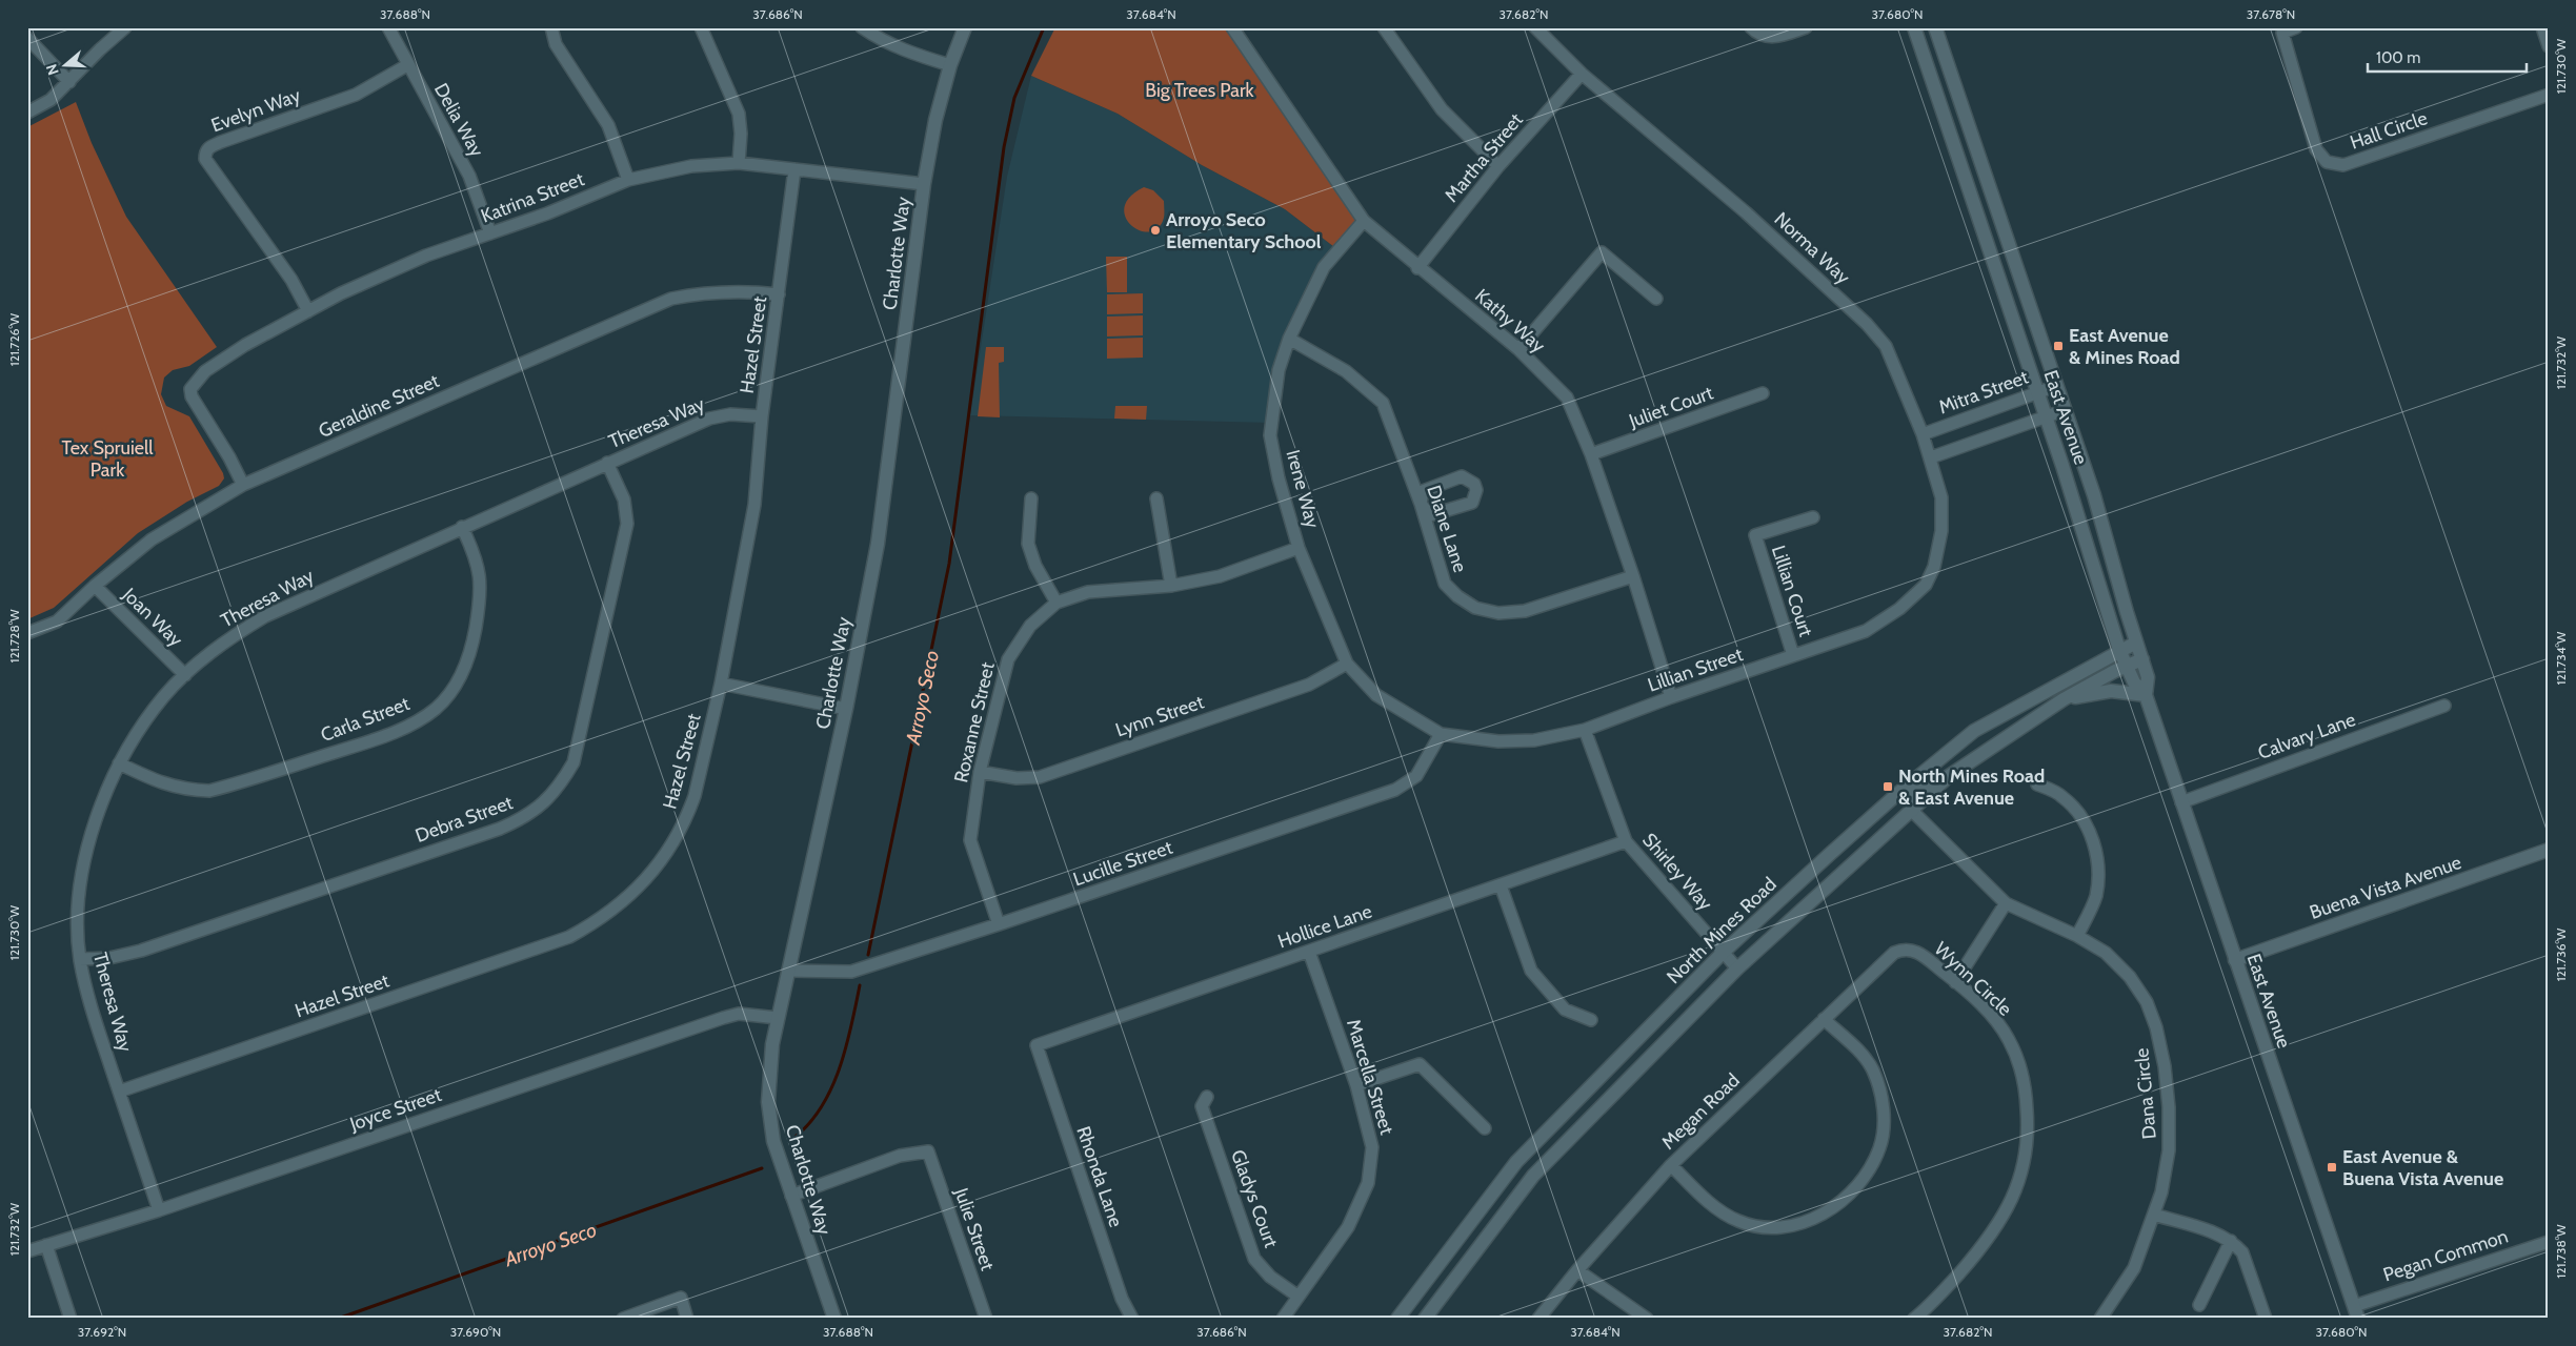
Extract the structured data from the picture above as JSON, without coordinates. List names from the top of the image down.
{
  "streets": {
    "main road": [
      "Charlotte Way",
      "East Avenue",
      "Buena Vista Avenue",
      "North Mines Road"
    ],
    "street": [
      "Evelyn Way",
      "Delia Way",
      "Hall Circle",
      "Martha Street",
      "Katrina Street",
      "Norma Way",
      "Kathy Way",
      "Hazel Street",
      "Mitra Street",
      "Geraldine Street",
      "Juliet Court",
      "Theresa Way",
      "Irene Way",
      "Diane Lane",
      "Lillian Court",
      "Joan Way",
      "Lillian Street",
      "Lynn Street",
      "Carla Street",
      "Roxanne Street",
      "Calvary Lane",
      "Debra Street",
      "Lucille Street",
      "Shirley Way",
      "Hollice Lane",
      "Wynn Circle",
      "Marcella Street",
      "Dana Circle",
      "Joyce Street",
      "Megan Road",
      "Rhonda Lane",
      "Gladys Court",
      "Julie Street",
      "Pegan Common"
    ]
  },
  "crossings": [
    ["Evelyn Way", "Delia Way"],
    ["Evelyn Way", "Katrina Street"],
    ["Delia Way", "Katrina Street"],
    ["Martha Street", "Norma Way"],
    ["Martha Street", "Kathy Way"],
    ["Katrina Street", "Charlotte Way"],
    ["Katrina Street", "Hazel Street"],
    ["Katrina Street", "Geraldine Street"],
    ["Norma Way", "Mitra Street"],
    ["Norma Way", "Lillian Street"],
    ["Charlotte Way", "Lucille Street"],
    ["Charlotte Way", "Joyce Street"],
    ["Charlotte Way", "Julie Street"],
    ["Kathy Way", "Juliet Court"],
    ["Kathy Way", "Irene Way"],
    ["Kathy Way", "Diane Lane"],
    ["Kathy Way", "Lillian Street"],
    ["Hazel Street", "Geraldine Street"],
    ["Hazel Street", "Theresa Way"],
    ["Mitra Street", "East Avenue"],
    ["Geraldine Street", "Joan Way"],
    ["East Avenue", "Calvary Lane"],
    ["East Avenue", "Buena Vista Avenue"],
    ["East Avenue", "North Mines Road"],
    ["East Avenue", "Pegan Common"],
    ["Theresa Way", "Joan Way"],
    ["Theresa Way", "Carla Street"],
    ["Theresa Way", "Debra Street"],
    ["Theresa Way", "Joyce Street"],
    ["Irene Way", "Diane Lane"],
    ["Irene Way", "Lillian Street"],
    ["Irene Way", "Lynn Street"],
    ["Irene Way", "Roxanne Street"],
    ["Irene Way", "Lucille Street"],
    ["Lillian Court", "Lillian Street"],
    ["Lillian Street", "Lucille Street"],
    ["Lillian Street", "Shirley Way"],
    ["Lynn Street", "Roxanne Street"],
    ["Roxanne Street", "Lucille Street"],
    ["Shirley Way", "Hollice Lane"],
    ["Shirley Way", "North Mines Road"],
    ["Hollice Lane", "Marcella Street"],
    ["Hollice Lane", "Rhonda Lane"],
    ["North Mines Road", "Dana Circle"],
    ["Wynn Circle", "Megan Road"],
    ["Marcella Street", "Gladys Court"]
  ],
  "water": ["Arroyo Seco"],
  "parks": ["Big Trees Park", "Tex Spruiell Park"],
  "places": {
    "other": ["Arroyo Seco Elementary School"],
    "transit": ["East Avenue & Mines Road", "North Mines Road & East Avenue", "East Avenue & Buena Vista Avenue"]
  },
  "scale_bar": "100 m",
  "north": "left",
  "coordinates": [
    "37.688°N",
    "37.686°N",
    "37.684°N",
    "37.682°N",
    "37.680°N",
    "37.678°N",
    "121.730°W",
    "121.726°W",
    "121.732°W",
    "121.728°W",
    "121.734°W",
    "121.736°W",
    "121.738°W",
    "37.692°N",
    "37.690°N"
  ]
}
